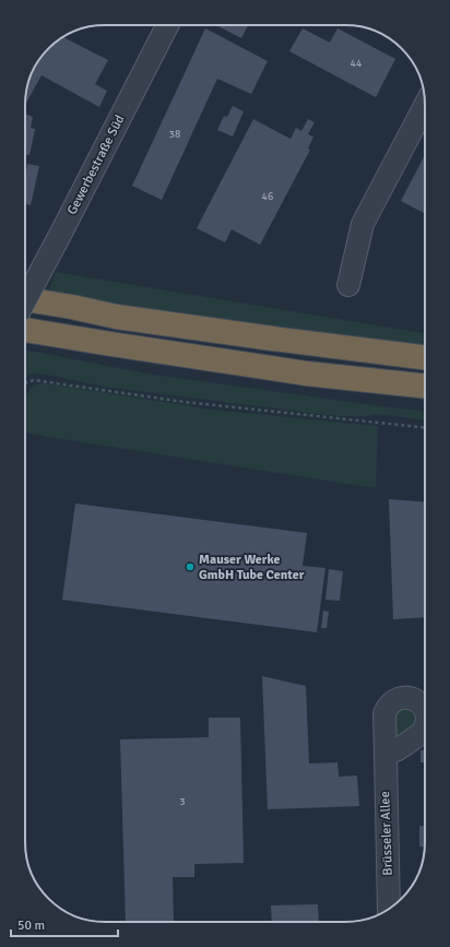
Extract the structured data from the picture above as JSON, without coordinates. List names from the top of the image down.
{
  "streets": {
    "street": ["Gewerbestraße Süd", "Brüsseler Allee"]
  },
  "places": ["Mauser Werke GmbH Tube Center"],
  "house_numbers": [
    "44",
    "38",
    "46",
    "3"
  ],
  "scale_bar": "50 m"
}
